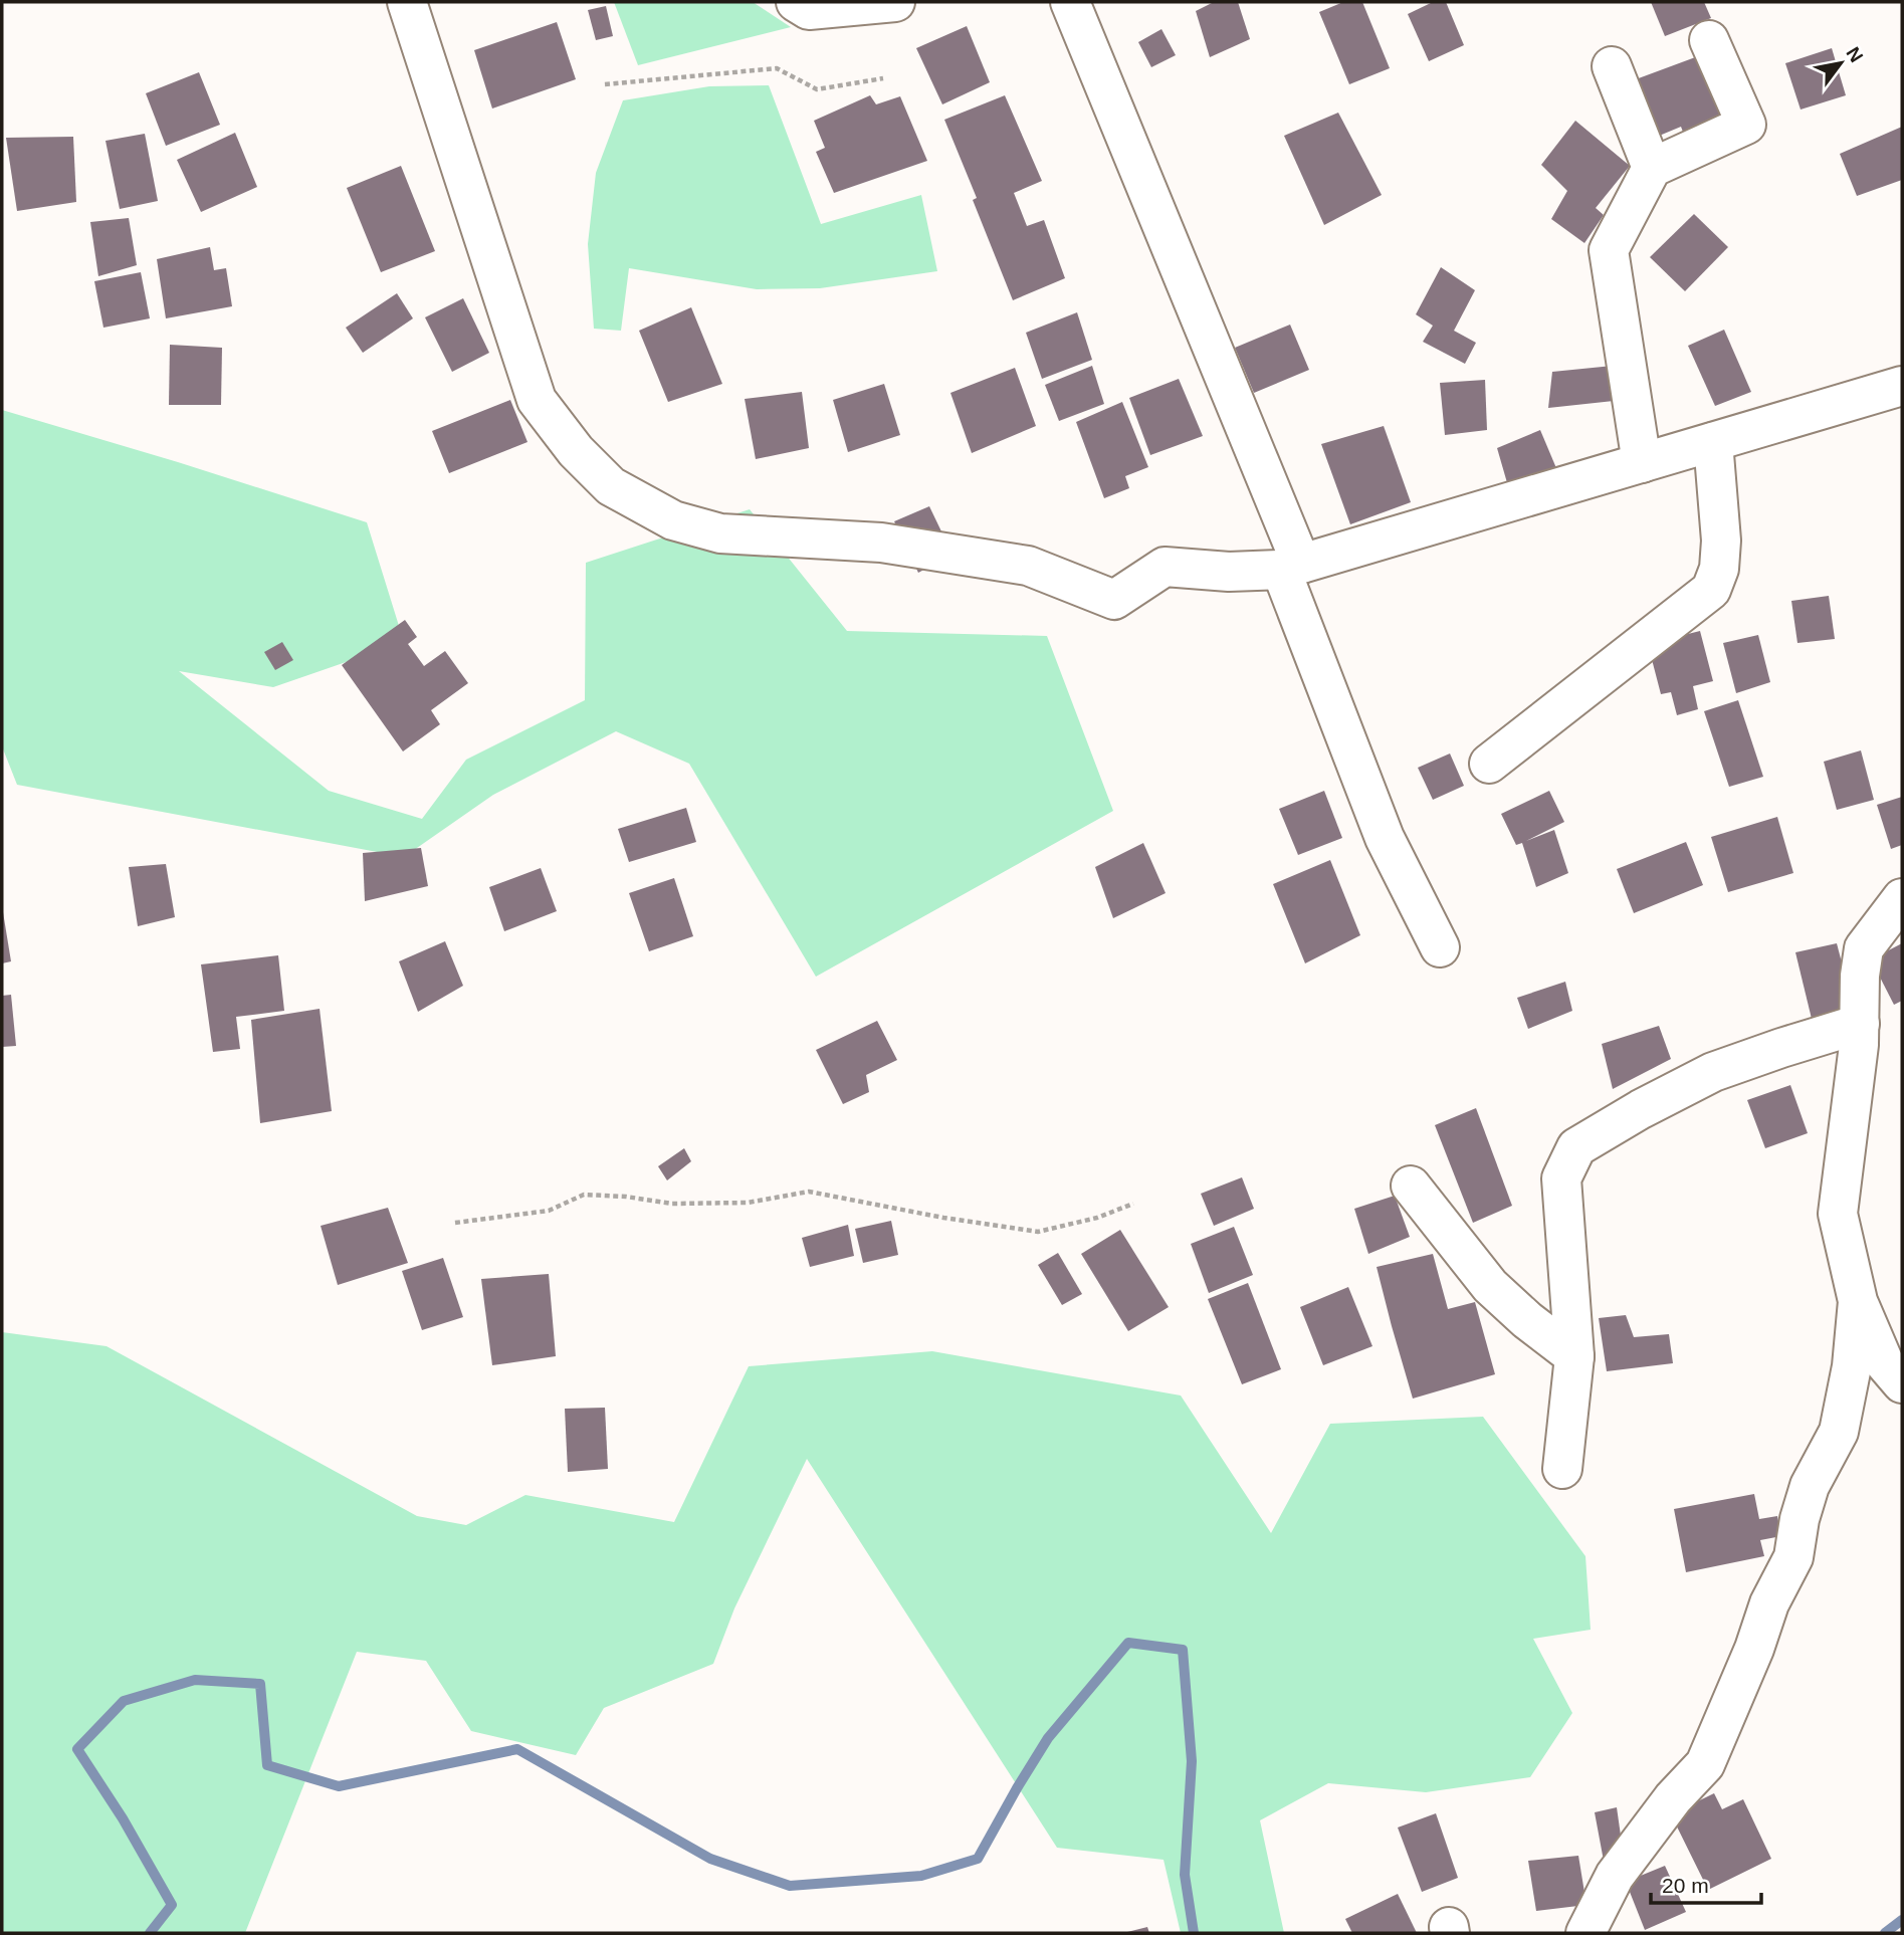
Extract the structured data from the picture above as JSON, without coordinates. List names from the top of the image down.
{
  "scale_bar": "20 m",
  "north": "top right"
}
